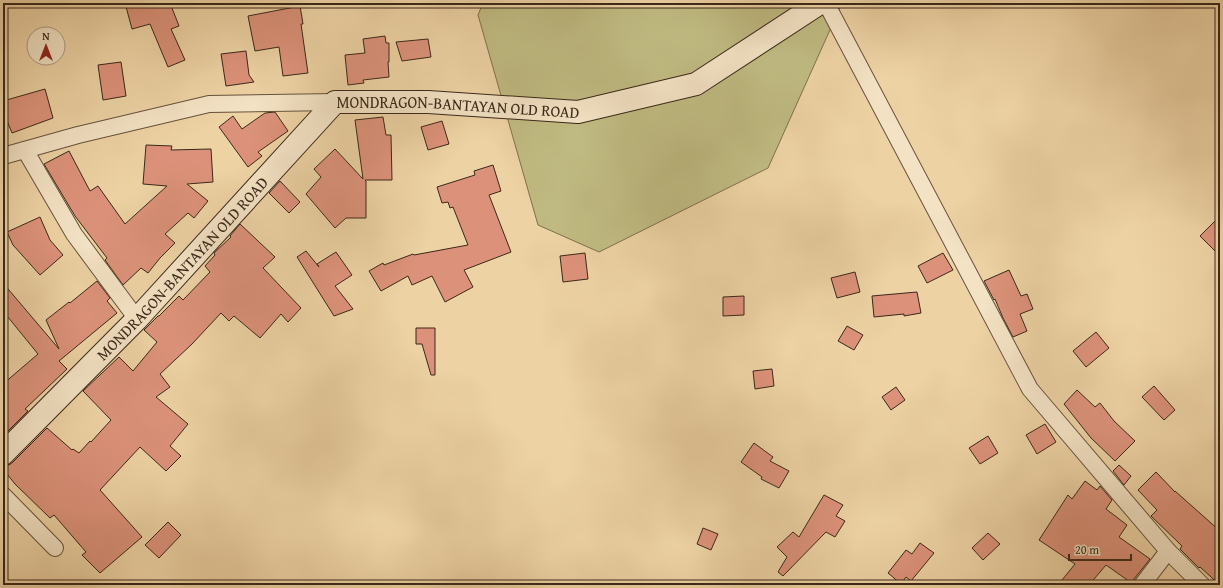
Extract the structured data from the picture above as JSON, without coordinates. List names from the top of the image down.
{
  "streets": {
    "street": ["MONDRAGON-BANTAYAN OLD ROAD"]
  },
  "scale_bar": "20 m",
  "north": "top"
}
